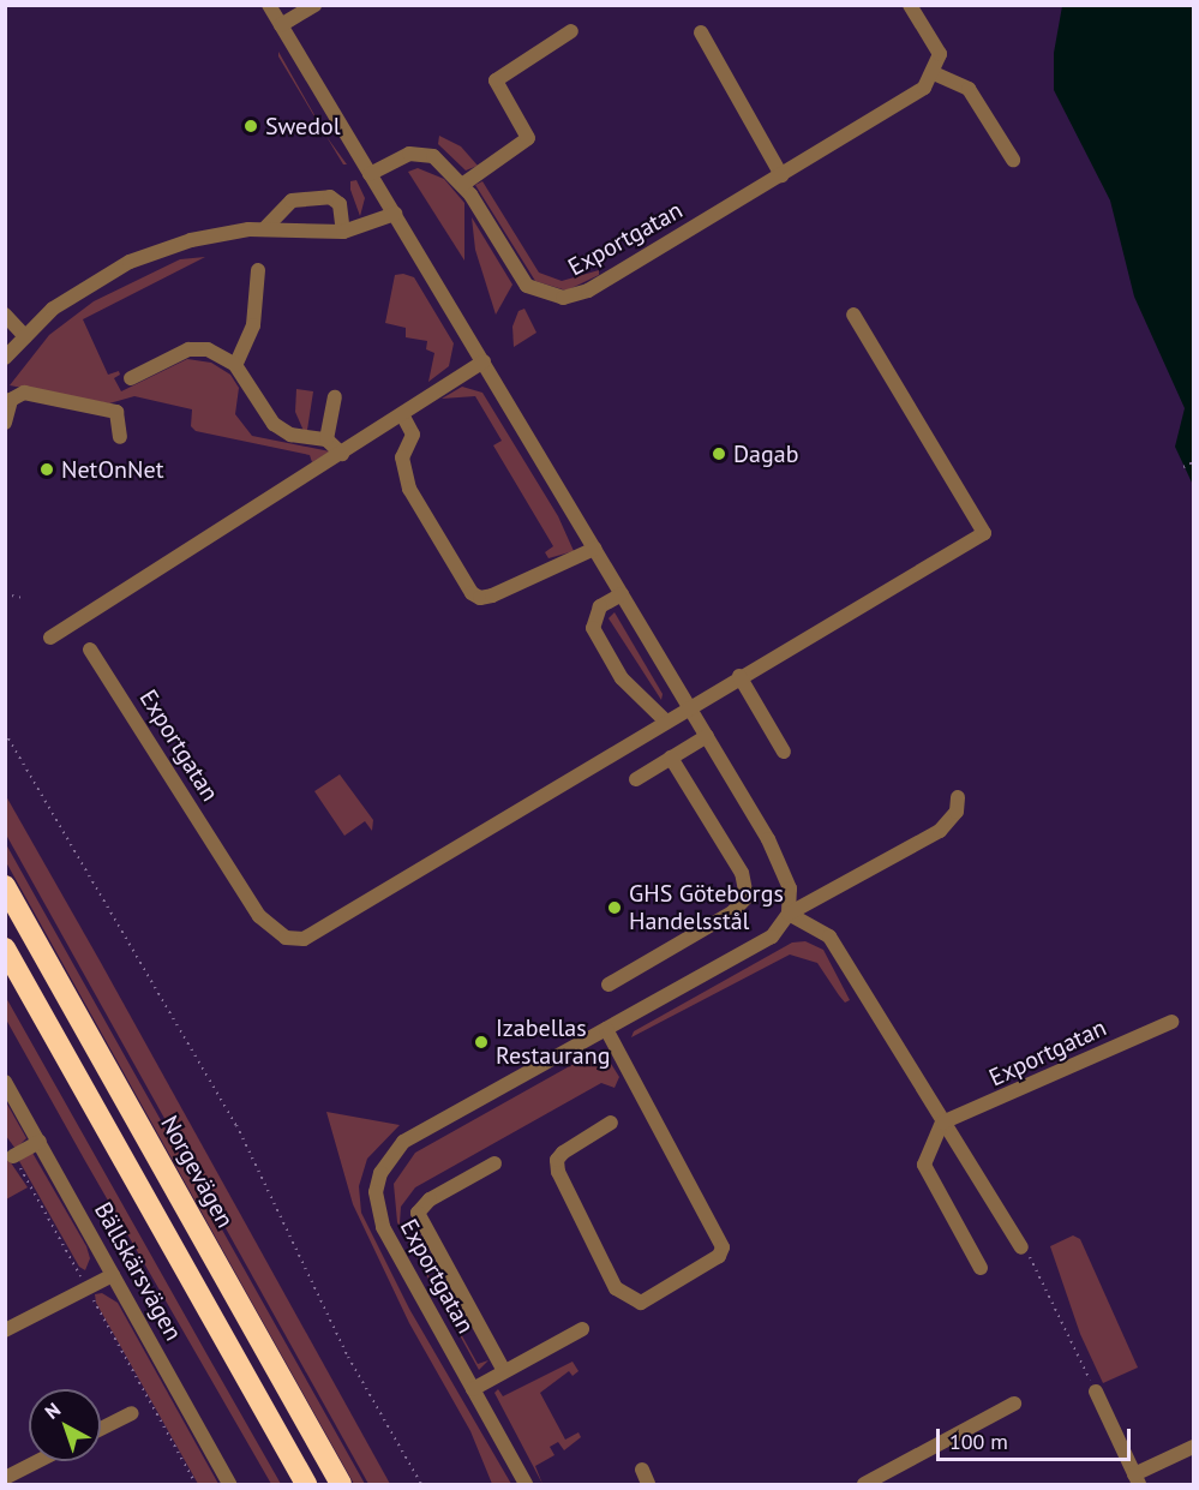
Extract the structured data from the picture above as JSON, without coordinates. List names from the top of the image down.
{
  "streets": {
    "highway": ["Norgevägen"],
    "street": ["Exportgatan", "Bällskärsvägen"]
  },
  "places": [
    "Swedol",
    "Dagab",
    "NetOnNet",
    "GHS Göteborgs Handelsstål",
    "Izabellas Restaurang"
  ],
  "scale_bar": "100 m",
  "north": "top left"
}
